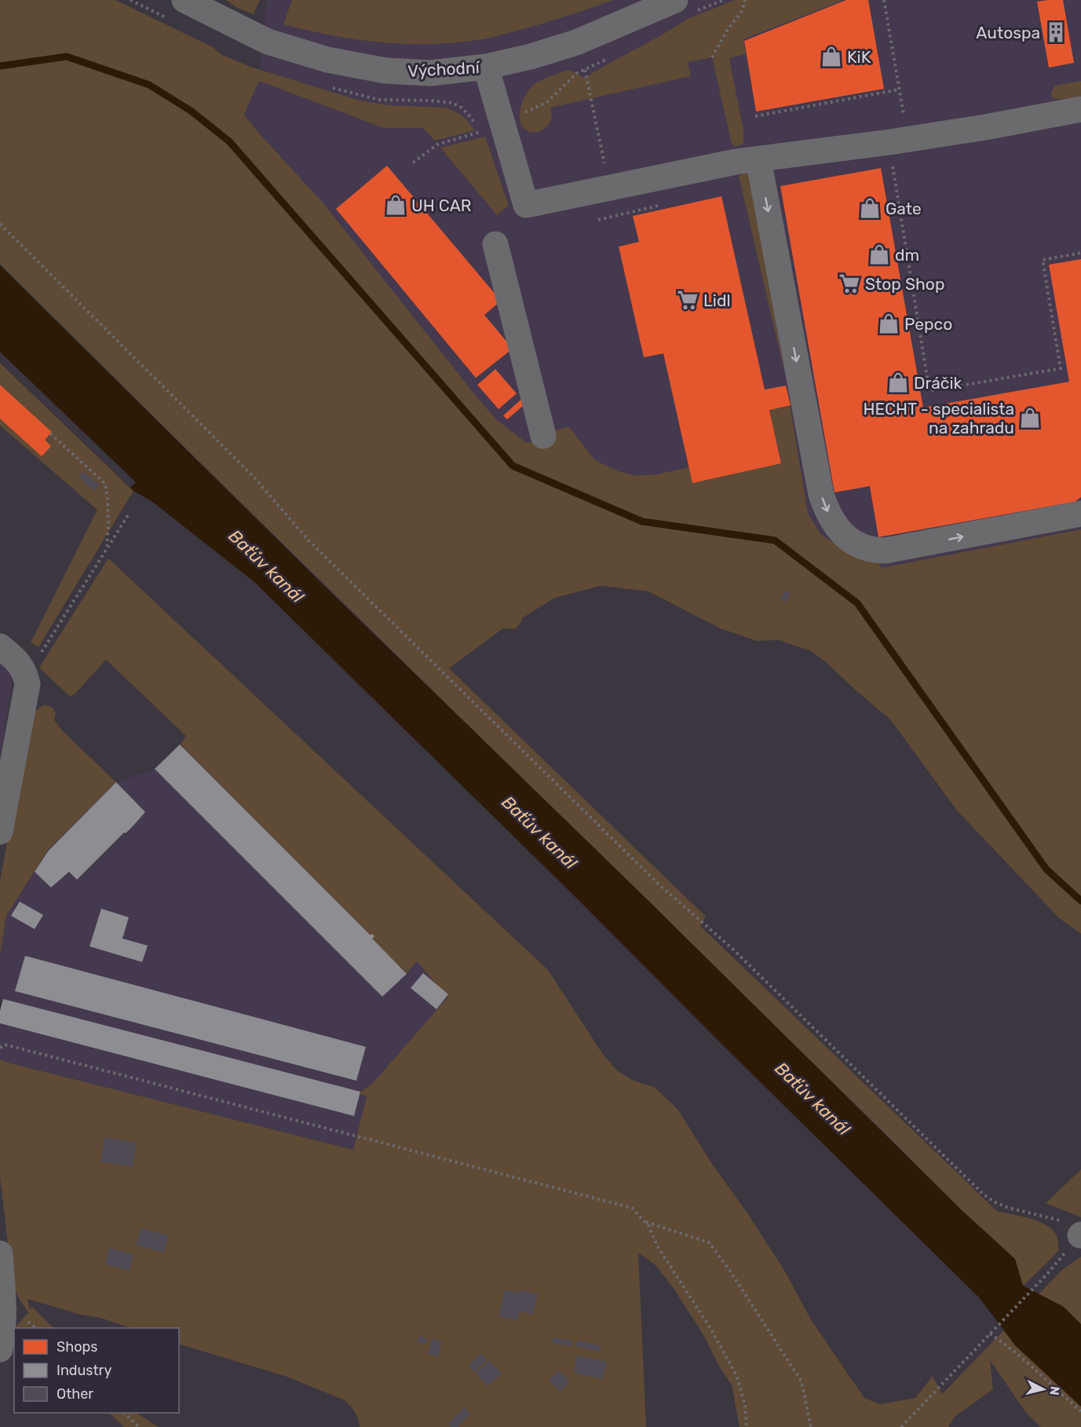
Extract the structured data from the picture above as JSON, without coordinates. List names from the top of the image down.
{
  "streets": {
    "street": ["Východní"]
  },
  "water": ["Baťův kanál"],
  "places": {
    "building": ["Autospa"],
    "shop": [
      "KiK",
      "UH CAR",
      "Gate",
      "dm",
      "Pepco",
      "Dráčik",
      "HECHT - specialista na zahradu"
    ],
    "supermarket": ["Stop Shop", "Lidl"]
  },
  "legend": ["Shops", "Industry", "Other"],
  "north": "right"
}
